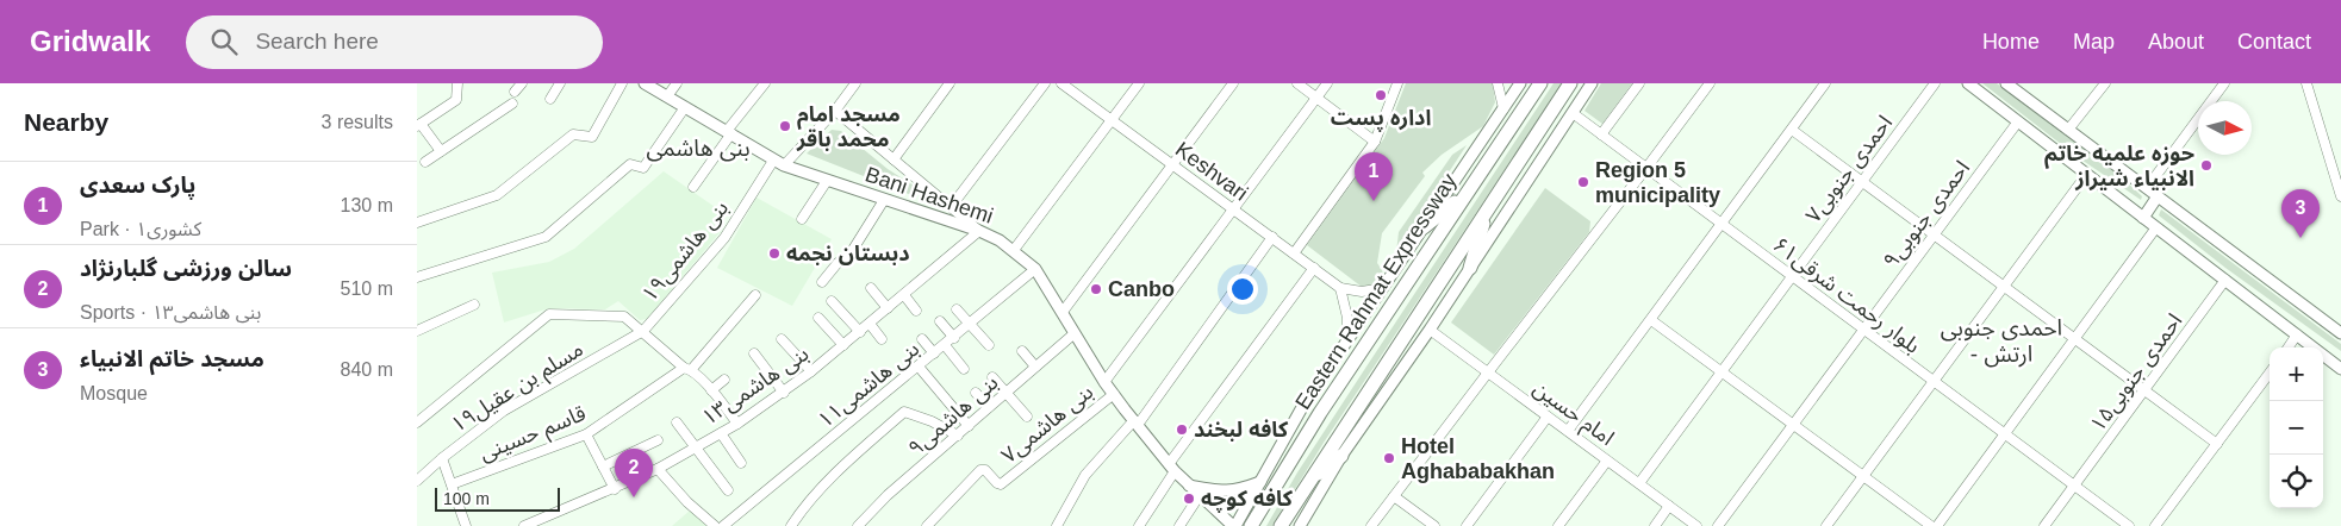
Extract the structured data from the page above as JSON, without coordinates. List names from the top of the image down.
{
  "streets": {
    "highway": ["Eastern Rahmat Expressway"],
    "main road": ["Bani Hashemi"],
    "street": [
      "احمدی جنوبی۷",
      "Keshvari",
      "احمدی جنوبی۹",
      "بنی هاشمی۱۹",
      "بلوار رحمت شرقی۶۱",
      "احمدی جنوبی۱۵",
      "بنی هاشمی۱۱",
      "بنی هاشمی۱۳",
      "مسلم بن عقیل۱۹",
      "امام حسین",
      "بنی هاشمی۹",
      "بنی هاشمی۷",
      "قاسم حسینی"
    ]
  },
  "crossings": [
    ["احمدی جنوبی۷", "بلوار رحمت شرقی۶۱"],
    ["احمدی جنوبی۷", "امام حسین"],
    ["Bani Hashemi", "بنی هاشمی۱۹"],
    ["Bani Hashemi", "بنی هاشمی۱۱"],
    ["Bani Hashemi", "بنی هاشمی۱۳"],
    ["Bani Hashemi", "بنی هاشمی۹"],
    ["Bani Hashemi", "بنی هاشمی۷"],
    ["احمدی جنوبی۹", "بلوار رحمت شرقی۶۱"],
    ["بنی هاشمی۱۹", "مسلم بن عقیل۱۹"],
    ["بلوار رحمت شرقی۶۱", "احمدی جنوبی۱۵"]
  ],
  "districts": ["بنی هاشمی", "احمدی جنوبی - ارتش"],
  "places": [
    "اداره پست",
    "مسجد امام محمد باقر",
    "حوزه علمیه خاتم الانبیاء شیراز",
    "Region 5 municipality",
    "دبستان نجمه",
    "Canbo",
    "کافه لبخند",
    "Hotel Aghababakhan",
    "کافه کوچه"
  ],
  "scale_bar": "100 m",
  "north": "right",
  "page": {
    "header": "Gridwalk",
    "search": "Search here",
    "nav": [
      "Home",
      "Map",
      "About",
      "Contact"
    ],
    "heading": ["Nearby", "3 results"],
    "pins": ["1", "3", "2"],
    "list": [
      {
        "mark": "1",
        "name": "پارک سعدی",
        "note": "Park · ۱کشوری",
        "value": "130 m"
      },
      {
        "mark": "2",
        "name": "سالن ورزشی گلبارنژاد",
        "note": "Sports · بنی هاشمی۱۳",
        "value": "510 m"
      },
      {
        "mark": "3",
        "name": "مسجد خاتم الانبیاء",
        "note": "Mosque",
        "value": "840 m"
      }
    ],
    "map_buttons": ["+", "−"],
    "scale": "100 m"
  }
}
